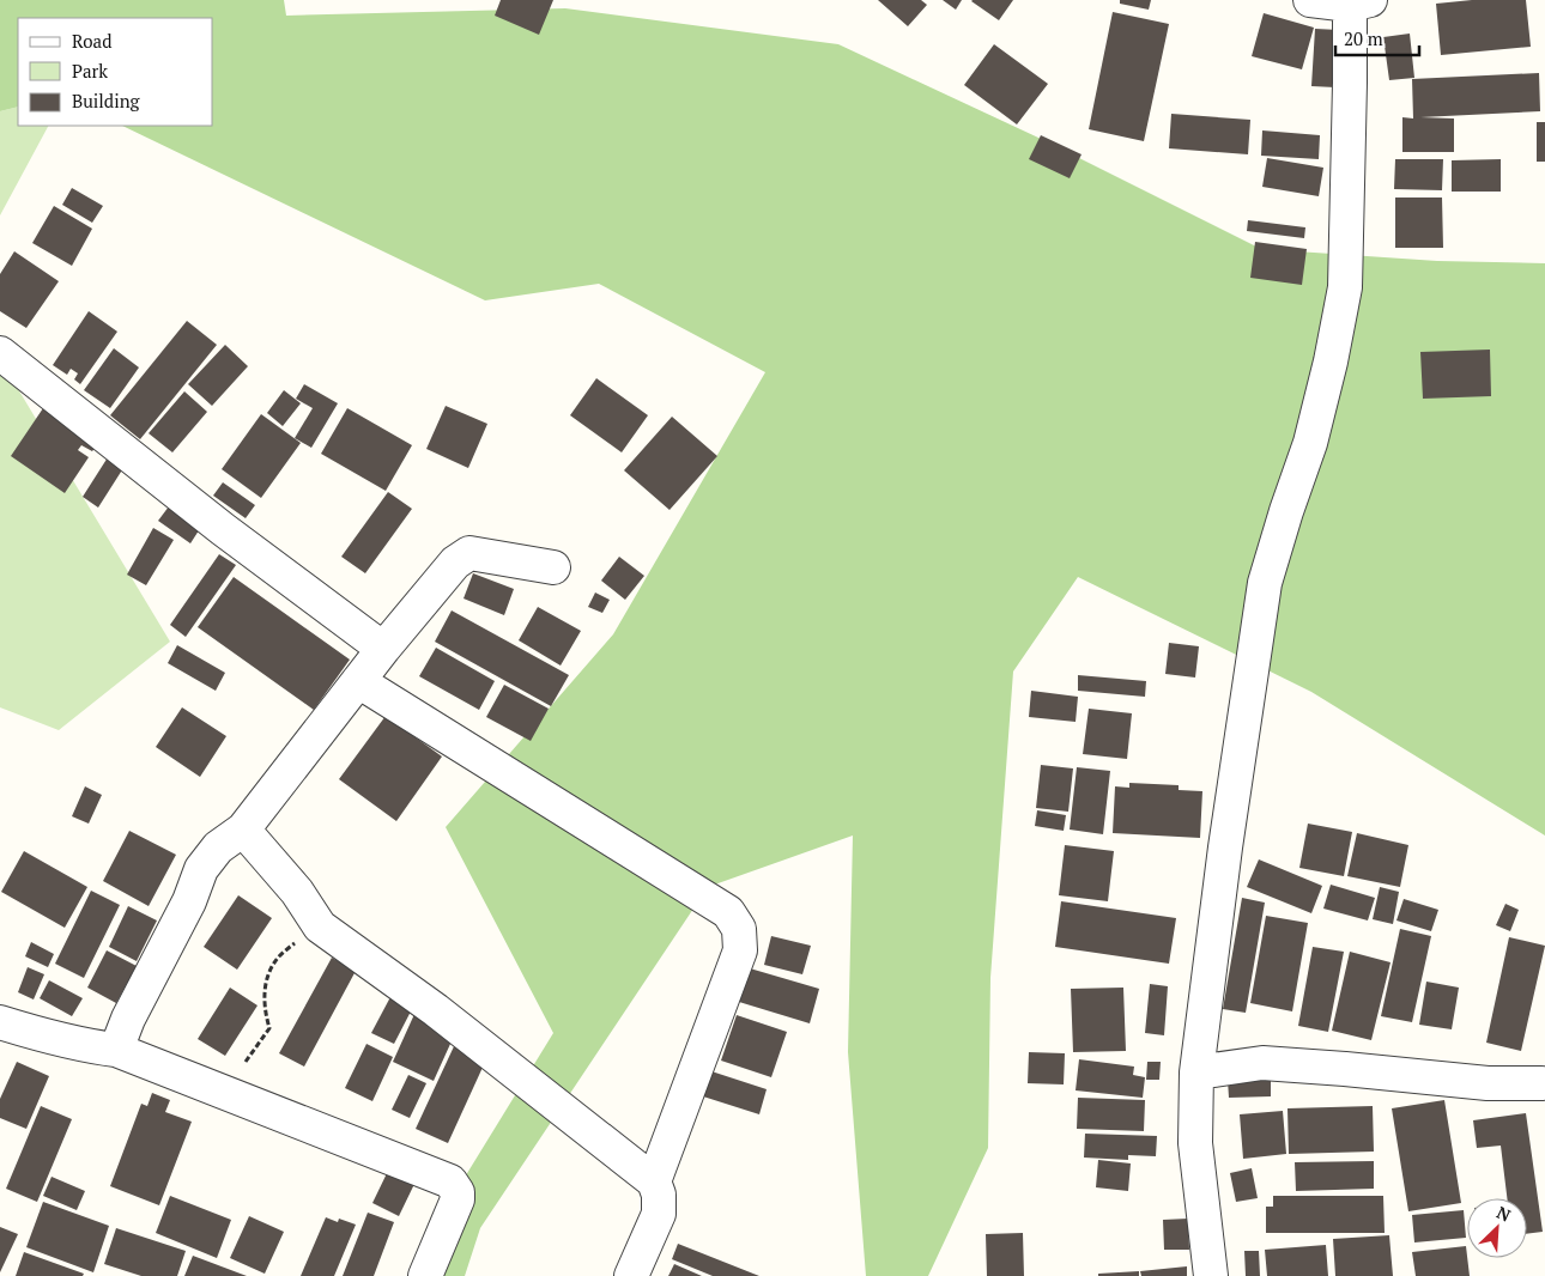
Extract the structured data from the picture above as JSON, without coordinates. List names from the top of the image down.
{
  "legend": ["Road", "Park", "Building"],
  "scale_bar": "20 m",
  "north": "top right"
}
